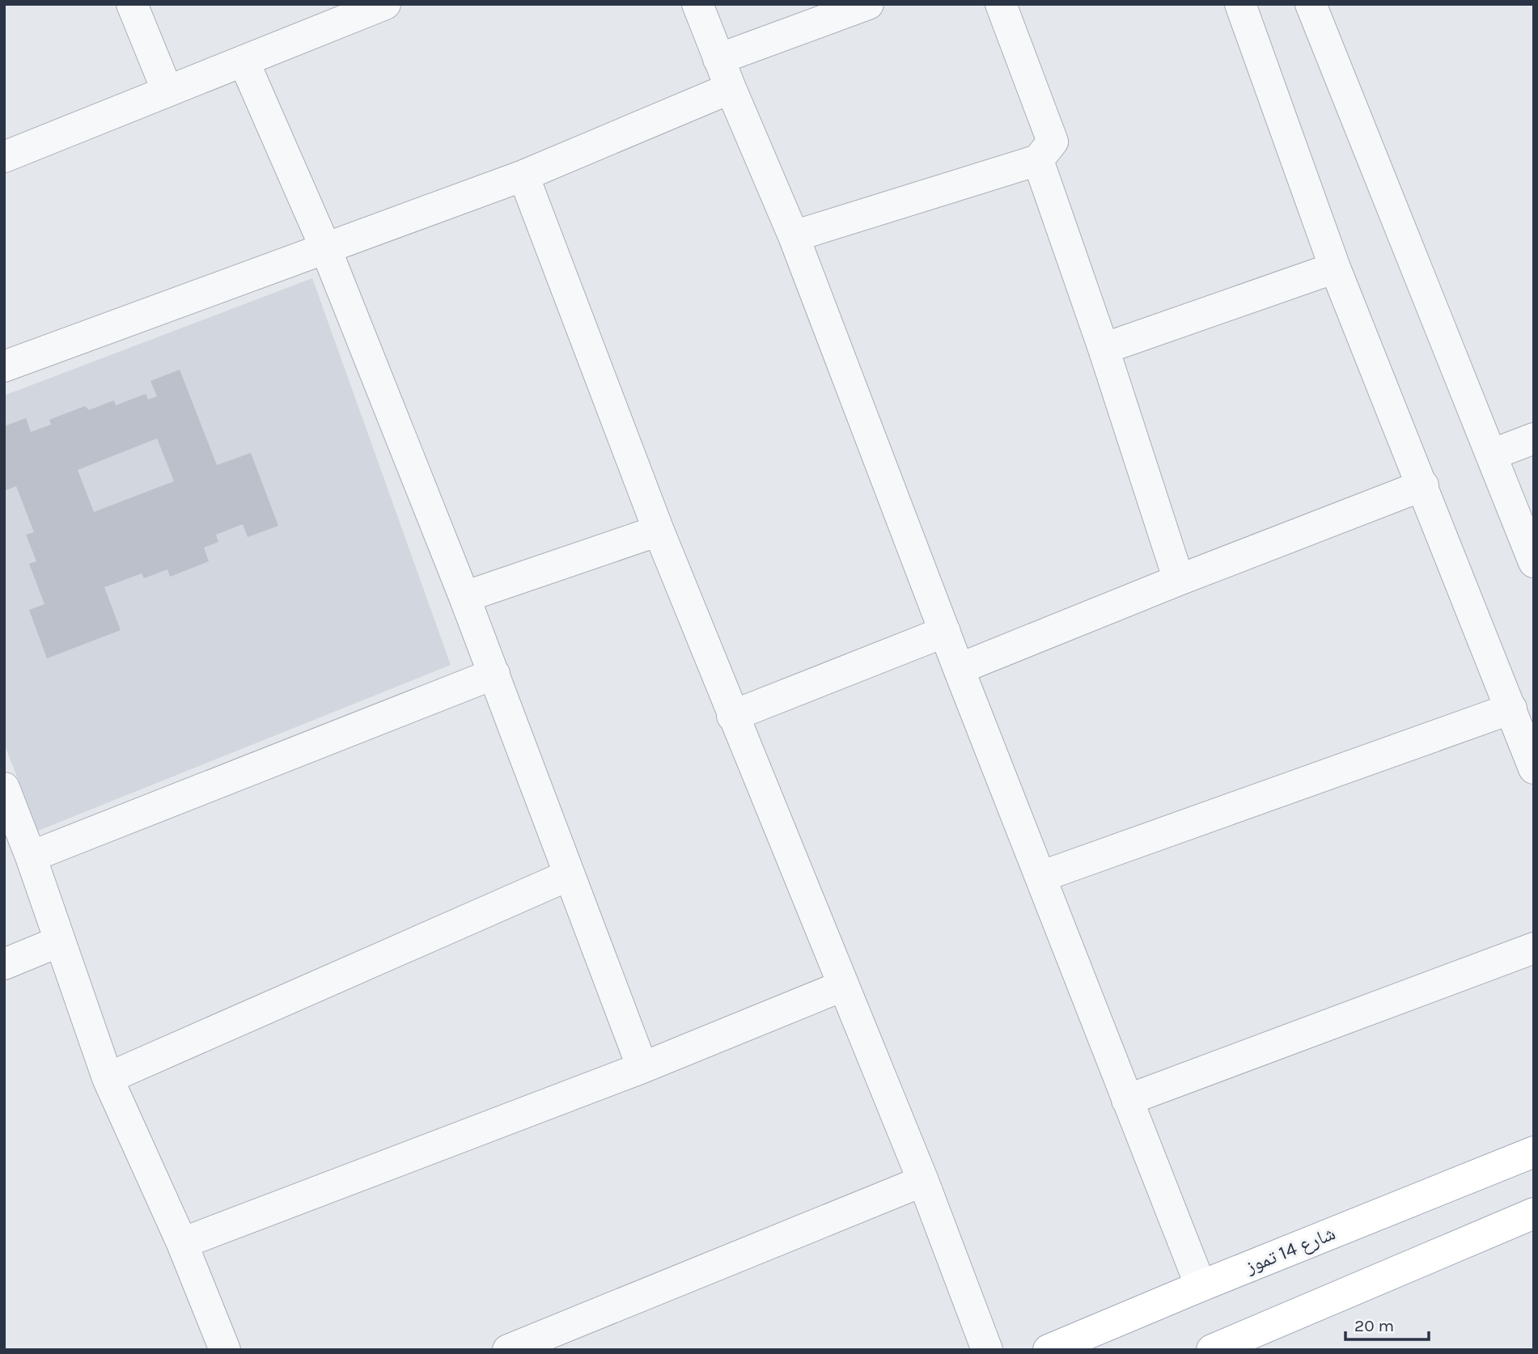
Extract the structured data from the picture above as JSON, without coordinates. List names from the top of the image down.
{
  "streets": {
    "main road": ["شارع 14 تموز"]
  },
  "scale_bar": "20 m"
}
